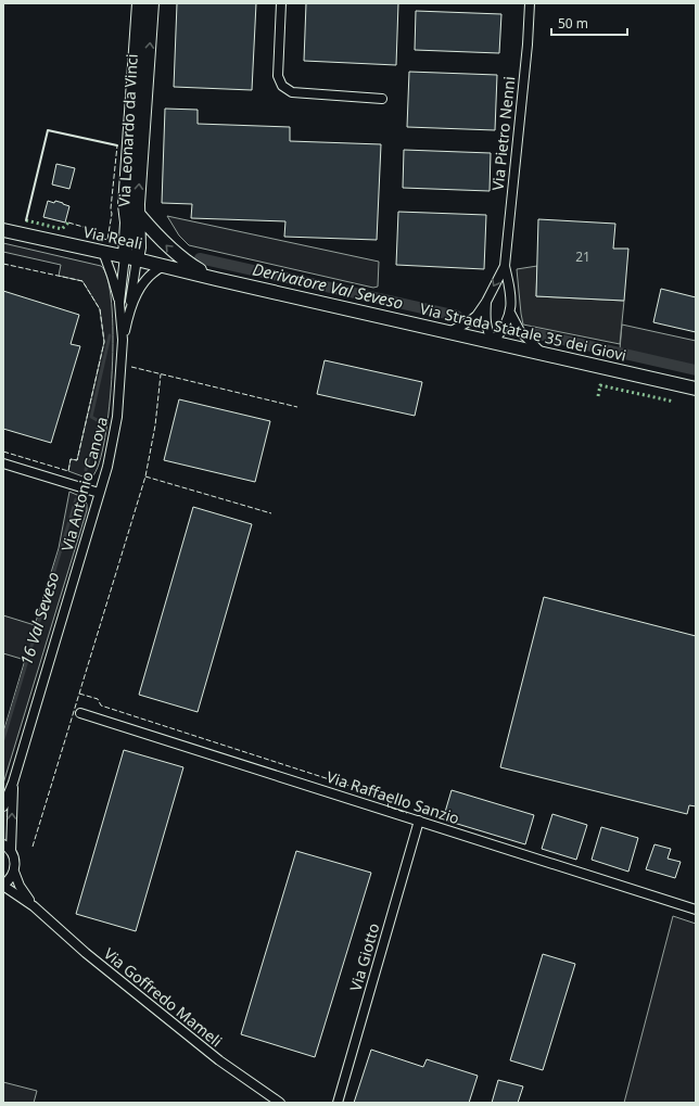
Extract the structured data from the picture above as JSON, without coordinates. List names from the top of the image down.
{
  "streets": {
    "main road": ["Via Leonardo da Vinci", "Via Reali", "Via Strada Statale 35 dei Giovi"],
    "street": [
      "Via Pietro Nenni",
      "Via Antonio Canova",
      "Via Raffaello Sanzio",
      "Via Giotto",
      "Via Goffredo Mameli"
    ]
  },
  "crossings": [
    ["Via Leonardo da Vinci", "Via Reali"],
    ["Via Leonardo da Vinci", "Via Antonio Canova"],
    ["Via Pietro Nenni", "Via Strada Statale 35 dei Giovi"],
    ["Via Reali", "Via Strada Statale 35 dei Giovi"],
    ["Via Reali", "Via Antonio Canova"],
    ["Via Antonio Canova", "Via Goffredo Mameli"],
    ["Via Raffaello Sanzio", "Via Giotto"]
  ],
  "water": ["Derivatore Val Seveso", "16 Val Seveso"],
  "house_numbers": ["21"],
  "scale_bar": "50 m"
}
